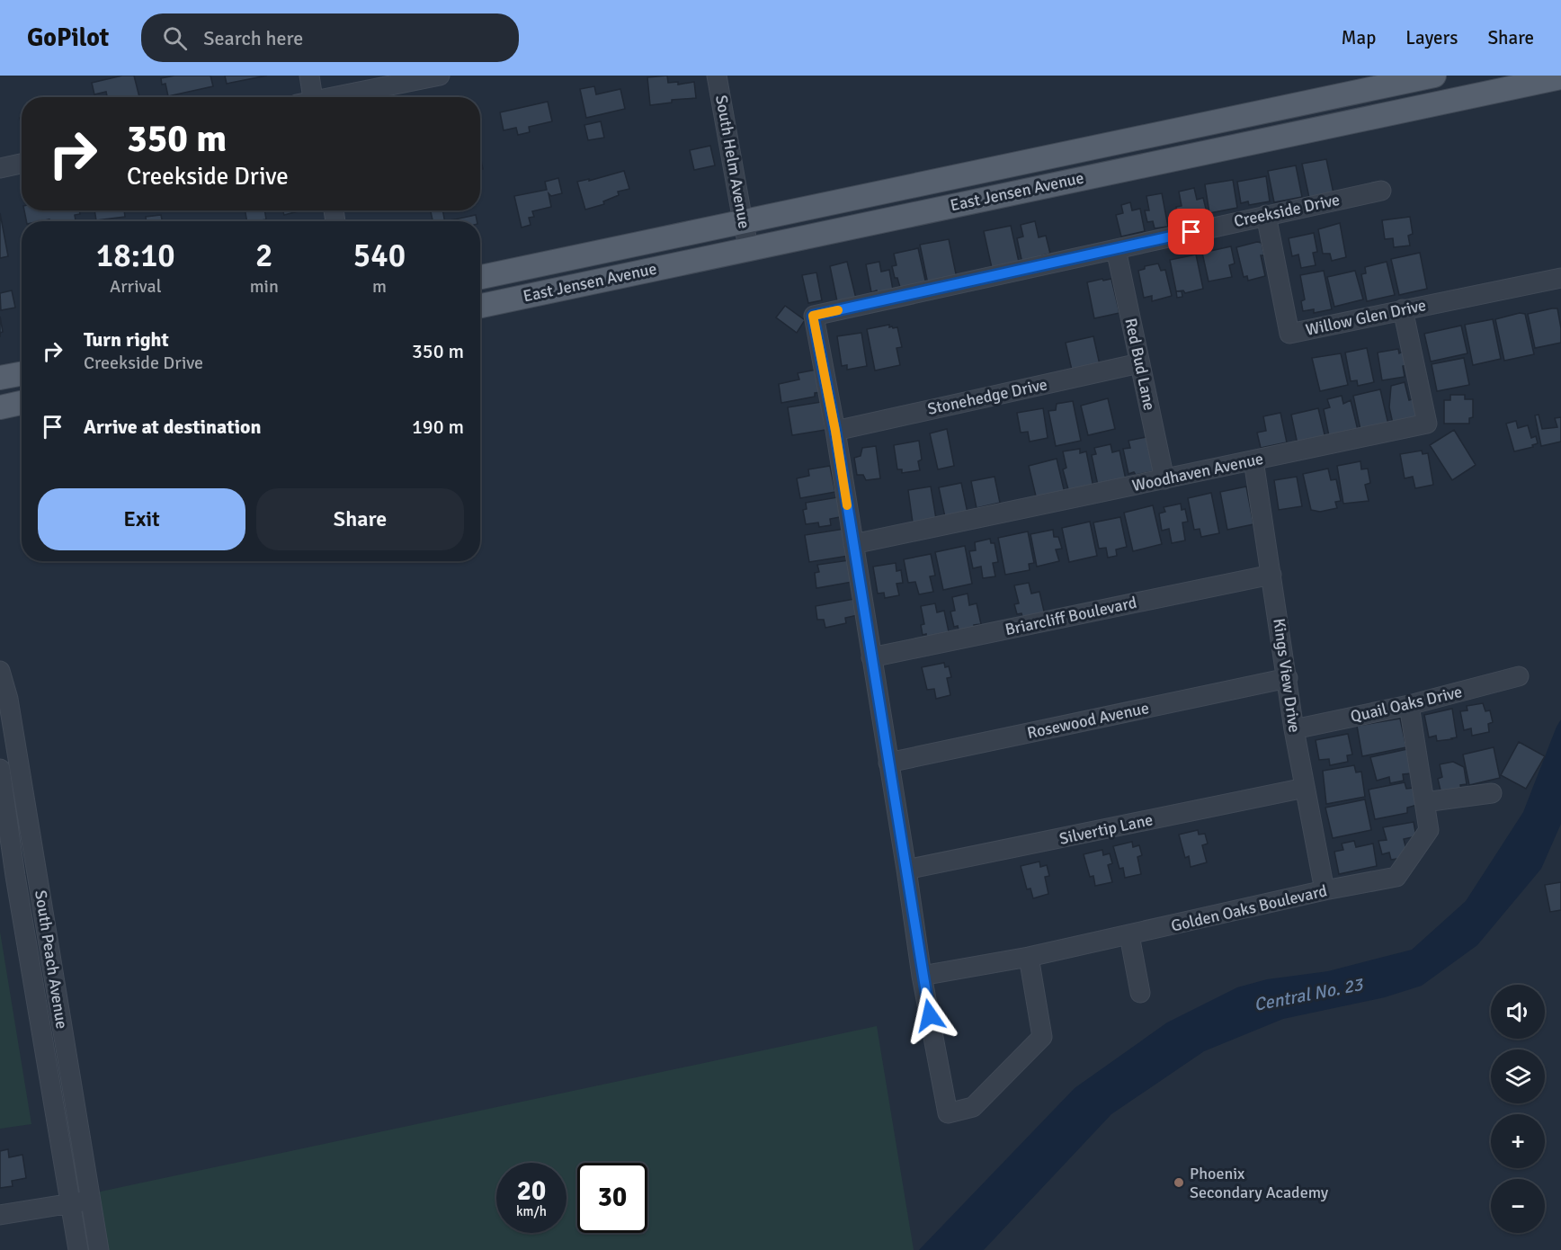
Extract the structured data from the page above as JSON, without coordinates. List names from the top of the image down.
{
  "streets": {
    "main road": ["East Jensen Avenue"],
    "street": [
      "South Helm Avenue",
      "Creekside Drive",
      "Willow Glen Drive",
      "Red Bud Lane",
      "Stonehedge Drive",
      "Woodhaven Avenue",
      "Briarcliff Boulevard",
      "Kings View Drive",
      "Quail Oaks Drive",
      "Rosewood Avenue",
      "Silvertip Lane",
      "Golden Oaks Boulevard",
      "South Peach Avenue"
    ]
  },
  "crossings": [
    ["South Helm Avenue", "East Jensen Avenue"],
    ["Creekside Drive", "Willow Glen Drive"],
    ["Creekside Drive", "Red Bud Lane"],
    ["Creekside Drive", "Stonehedge Drive"],
    ["Willow Glen Drive", "Woodhaven Avenue"],
    ["Red Bud Lane", "Stonehedge Drive"],
    ["Red Bud Lane", "Woodhaven Avenue"],
    ["Woodhaven Avenue", "Kings View Drive"],
    ["Briarcliff Boulevard", "Kings View Drive"],
    ["Kings View Drive", "Quail Oaks Drive"],
    ["Kings View Drive", "Rosewood Avenue"],
    ["Kings View Drive", "Silvertip Lane"],
    ["Kings View Drive", "Golden Oaks Boulevard"],
    ["Quail Oaks Drive", "Golden Oaks Boulevard"]
  ],
  "water": ["Central No. 23"],
  "places": ["Phoenix Secondary Academy"],
  "page": {
    "header": "GoPilot",
    "search": "Search here",
    "nav": ["Map", "Layers", "Share"],
    "turn": ["350 m", "Creekside Drive"],
    "eta": [
      "18:10",
      "Arrival",
      "2",
      "min",
      "540",
      "m"
    ],
    "list": [
      {
        "name": "Turn right",
        "note": "Creekside Drive",
        "value": "350 m"
      },
      {
        "name": "Arrive at destination",
        "value": "190 m"
      }
    ],
    "buttons": ["Exit", "Share"],
    "map_buttons": ["+", "−"],
    "speed": "20 km/h",
    "limit": "30"
  }
}
